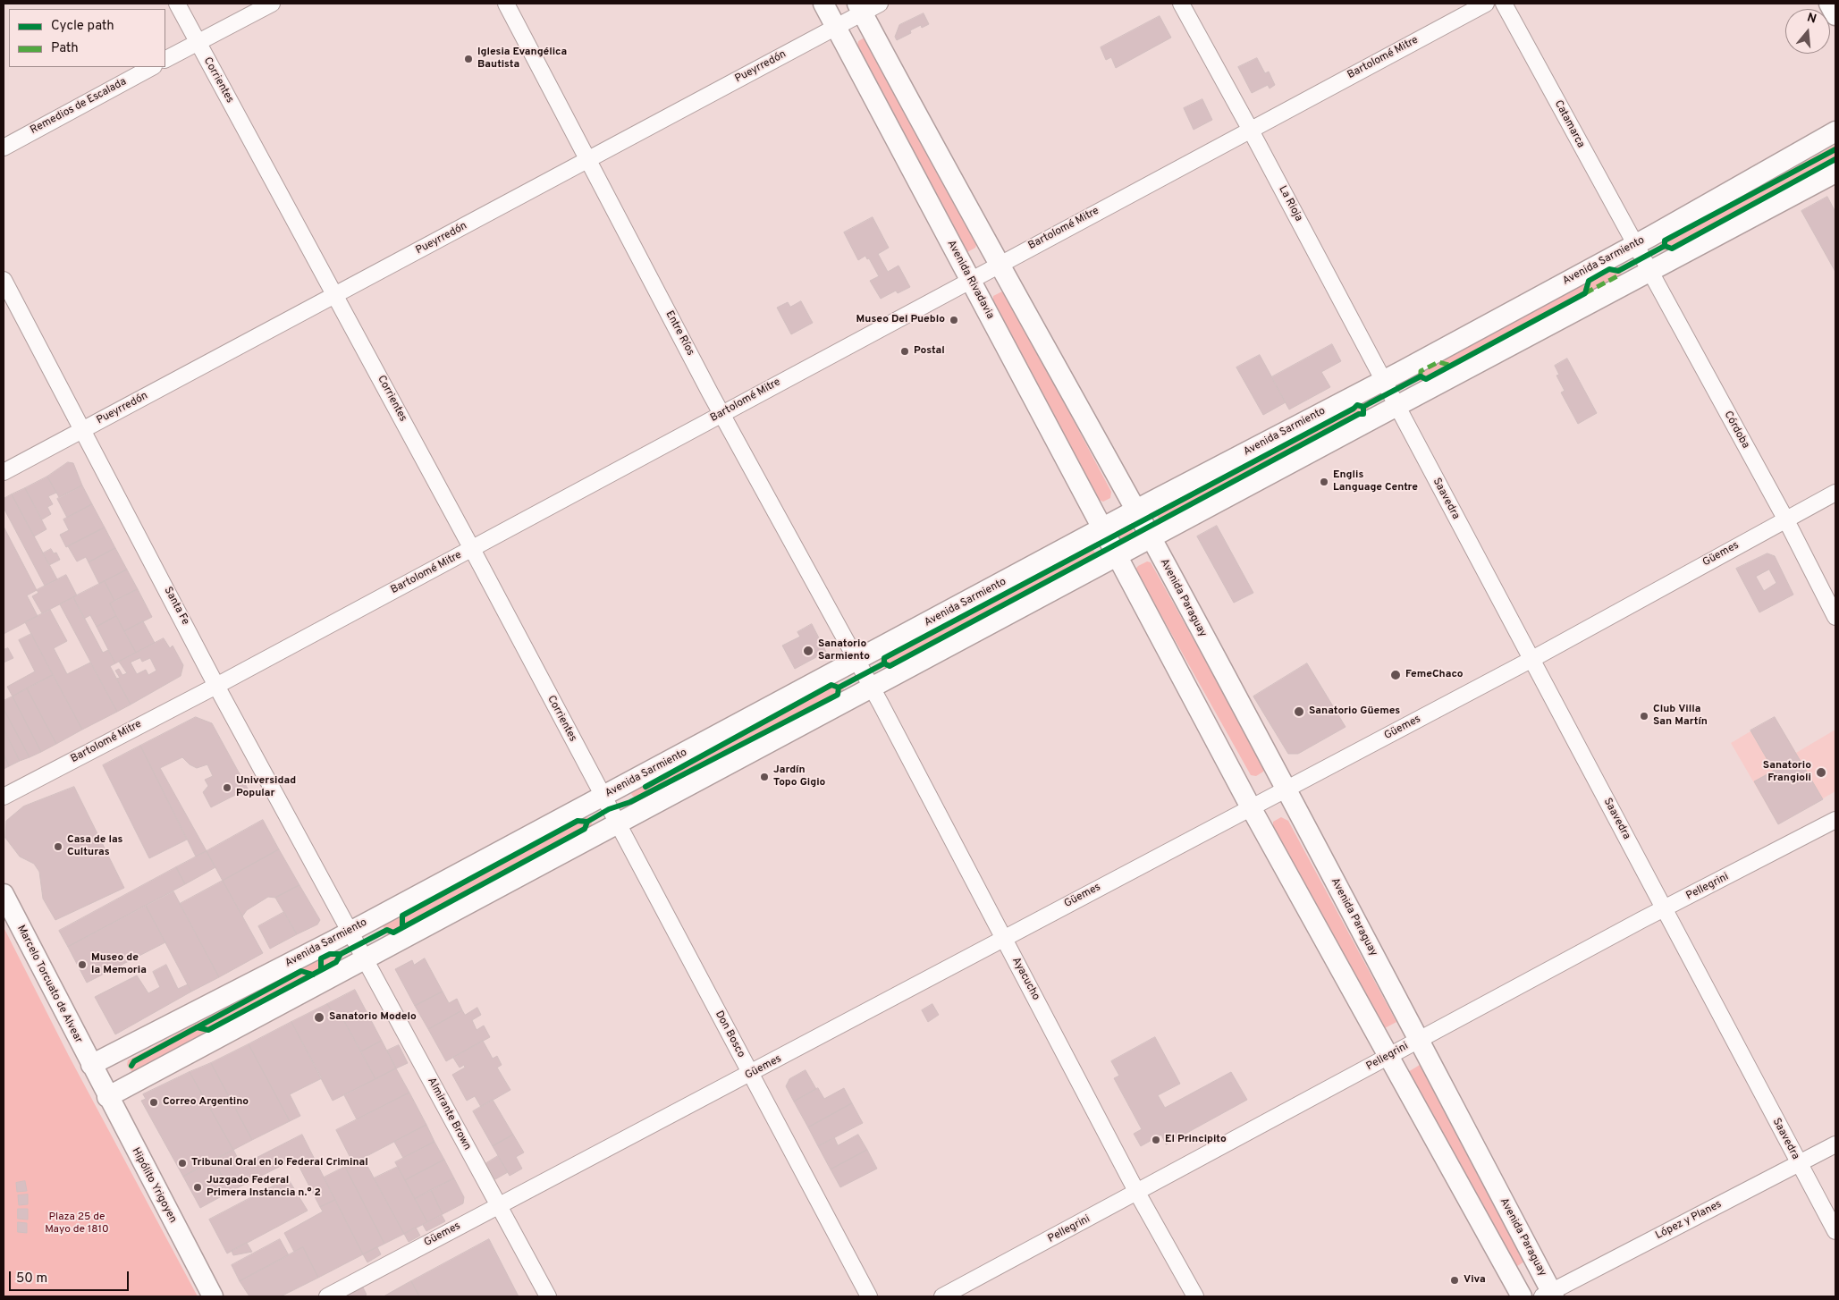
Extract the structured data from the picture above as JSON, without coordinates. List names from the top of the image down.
{
  "streets": {
    "main road": [
      "Avenida Sarmiento",
      "Avenida Rivadavia",
      "Avenida Paraguay",
      "Marcelo Torcuato de Alvear",
      "Hipólito Yrigoyen"
    ],
    "street": [
      "Bartolomé Mitre",
      "Pueyrredón",
      "Corrientes",
      "Remedios de Escalada",
      "Catamarca",
      "La Rioja",
      "Entre Ríos",
      "Córdoba",
      "Saavedra",
      "Güemes",
      "Santa Fe",
      "Pellegrini",
      "Ayacucho",
      "Don Bosco",
      "Almirante Brown",
      "López y Planes"
    ]
  },
  "crossings": [
    ["Bartolomé Mitre", "Corrientes"],
    ["Bartolomé Mitre", "La Rioja"],
    ["Bartolomé Mitre", "Avenida Rivadavia"],
    ["Bartolomé Mitre", "Entre Ríos"],
    ["Bartolomé Mitre", "Santa Fe"],
    ["Pueyrredón", "Corrientes"],
    ["Pueyrredón", "Avenida Rivadavia"],
    ["Pueyrredón", "Entre Ríos"],
    ["Pueyrredón", "Santa Fe"],
    ["Corrientes", "Avenida Sarmiento"],
    ["Corrientes", "Don Bosco"],
    ["Catamarca", "Avenida Sarmiento"],
    ["Catamarca", "Córdoba"],
    ["La Rioja", "Avenida Sarmiento"],
    ["La Rioja", "Saavedra"],
    ["Avenida Sarmiento", "Avenida Rivadavia"],
    ["Avenida Sarmiento", "Entre Ríos"],
    ["Avenida Sarmiento", "Córdoba"],
    ["Avenida Sarmiento", "Santa Fe"],
    ["Avenida Sarmiento", "Ayacucho"],
    ["Avenida Sarmiento", "Marcelo Torcuato de Alvear"],
    ["Avenida Sarmiento", "Don Bosco"],
    ["Avenida Sarmiento", "Almirante Brown"],
    ["Avenida Sarmiento", "Hipólito Yrigoyen"],
    ["Entre Ríos", "Ayacucho"],
    ["Córdoba", "Güemes"],
    ["Saavedra", "Güemes"],
    ["Saavedra", "Pellegrini"],
    ["Saavedra", "López y Planes"],
    ["Güemes", "Avenida Paraguay"],
    ["Güemes", "Ayacucho"],
    ["Güemes", "Don Bosco"],
    ["Güemes", "Almirante Brown"],
    ["Avenida Paraguay", "Pellegrini"],
    ["Avenida Paraguay", "López y Planes"],
    ["Santa Fe", "Almirante Brown"],
    ["Pellegrini", "Ayacucho"],
    ["Marcelo Torcuato de Alvear", "Hipólito Yrigoyen"]
  ],
  "parks": ["Plaza 25 de Mayo de 1810"],
  "places": [
    "Iglesia Evangélica Bautista",
    "Museo Del Pueblo",
    "Postal",
    "Englis Language Centre",
    "Sanatorio Sarmiento",
    "FemeChaco",
    "Sanatorio Güemes",
    "Club Villa San Martín",
    "Sanatorio Frangioli",
    "Jardín Topo Gigio",
    "Universidad Popular",
    "Casa de las Culturas",
    "Museo de la Memoria",
    "Sanatorio Modelo",
    "Correo Argentino",
    "El Principito",
    "Tribunal Oral en lo Federal Criminal",
    "Juzgado Federal Primera Instancia n.° 2",
    "Viva"
  ],
  "legend": ["Cycle path", "Path"],
  "scale_bar": "50 m",
  "north": "top"
}
